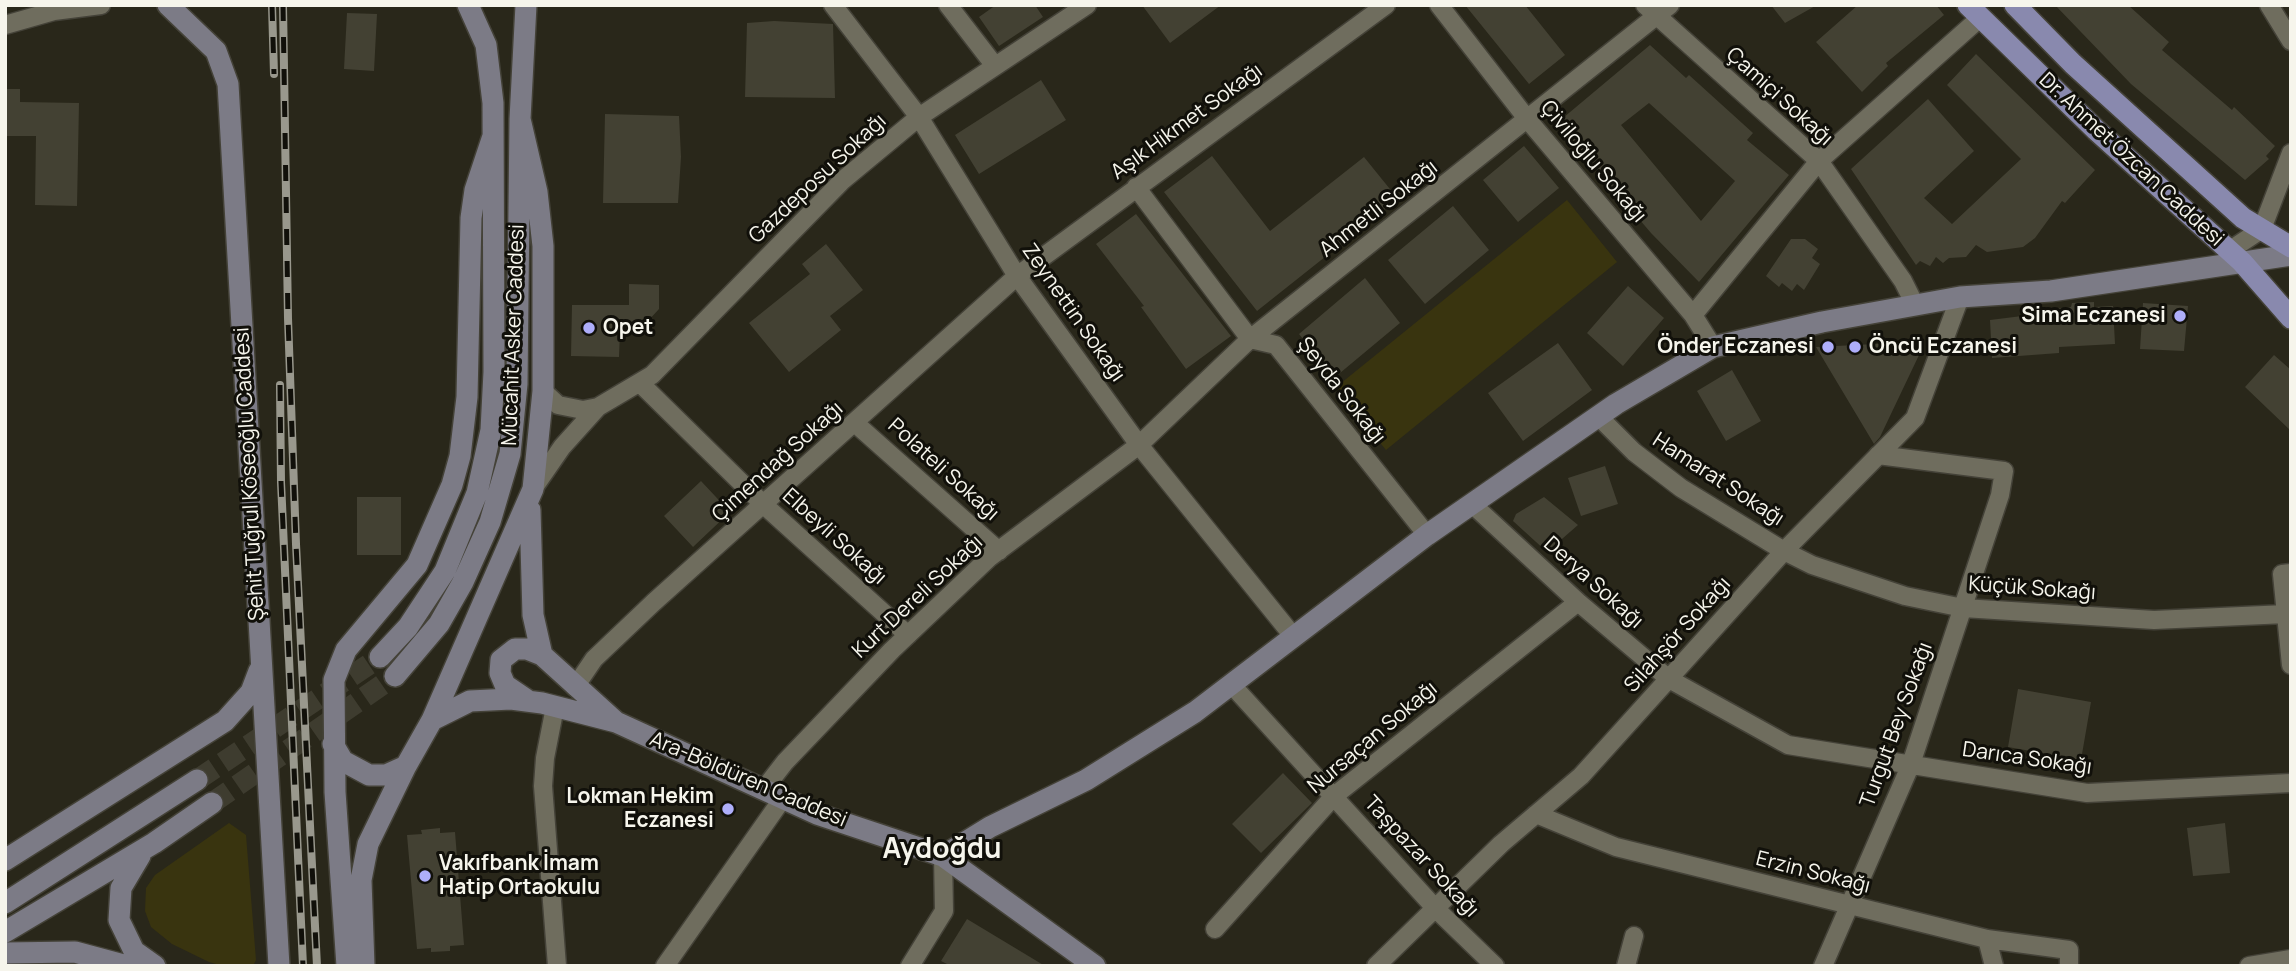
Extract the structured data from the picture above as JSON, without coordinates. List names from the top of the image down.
{
  "streets": {
    "main road": [
      "Dr. Ahmet Özcan Caddesi",
      "Mücahit Asker Caddesi",
      "Şehit Tuğrul Köseoğlu Caddesi",
      "Ara-Böldüren Caddesi"
    ],
    "street": [
      "Çamiçi Sokağı",
      "Aşık Hikmet Sokağı",
      "Çiviloğlu Sokağı",
      "Gazdeposu Sokağı",
      "Ahmetli Sokağı",
      "Zeynettin Sokağı",
      "Şeyda Sokağı",
      "Çimendağ Sokağı",
      "Polateli Sokağı",
      "Hamarat Sokağı",
      "Elbeyli Sokağı",
      "Derya Sokağı",
      "Küçük Sokağı",
      "Kurt Dereli Sokağı",
      "Silahşör Sokağı",
      "Turgut Bey Sokağı",
      "Nursaçan Sokağı",
      "Darıca Sokağı",
      "Taşpazar Sokağı",
      "Erzin Sokağı"
    ]
  },
  "crossings": [
    ["Çamiçi Sokağı", "Ahmetli Sokağı"],
    ["Aşık Hikmet Sokağı", "Zeynettin Sokağı"],
    ["Aşık Hikmet Sokağı", "Çimendağ Sokağı"],
    ["Çiviloğlu Sokağı", "Ahmetli Sokağı"],
    ["Gazdeposu Sokağı", "Zeynettin Sokağı"],
    ["Gazdeposu Sokağı", "Elbeyli Sokağı"],
    ["Ahmetli Sokağı", "Zeynettin Sokağı"],
    ["Ahmetli Sokağı", "Şeyda Sokağı"],
    ["Ahmetli Sokağı", "Kurt Dereli Sokağı"],
    ["Zeynettin Sokağı", "Çimendağ Sokağı"],
    ["Çimendağ Sokağı", "Polateli Sokağı"],
    ["Çimendağ Sokağı", "Elbeyli Sokağı"],
    ["Çimendağ Sokağı", "Ara-Böldüren Caddesi"],
    ["Polateli Sokağı", "Kurt Dereli Sokağı"],
    ["Hamarat Sokağı", "Küçük Sokağı"],
    ["Hamarat Sokağı", "Silahşör Sokağı"],
    ["Elbeyli Sokağı", "Kurt Dereli Sokağı"],
    ["Derya Sokağı", "Silahşör Sokağı"],
    ["Derya Sokağı", "Nursaçan Sokağı"],
    ["Derya Sokağı", "Darıca Sokağı"],
    ["Küçük Sokağı", "Silahşör Sokağı"],
    ["Küçük Sokağı", "Turgut Bey Sokağı"],
    ["Kurt Dereli Sokağı", "Ara-Böldüren Caddesi"],
    ["Silahşör Sokağı", "Turgut Bey Sokağı"],
    ["Silahşör Sokağı", "Taşpazar Sokağı"],
    ["Silahşör Sokağı", "Erzin Sokağı"],
    ["Turgut Bey Sokağı", "Darıca Sokağı"],
    ["Turgut Bey Sokağı", "Erzin Sokağı"],
    ["Nursaçan Sokağı", "Taşpazar Sokağı"]
  ],
  "districts": ["Aydoğdu"],
  "places": [
    "Sima Eczanesi",
    "Opet",
    "Önder Eczanesi",
    "Öncü Eczanesi",
    "Lokman Hekim Eczanesi",
    "Vakıfbank İmam Hatip Ortaokulu"
  ]
}
